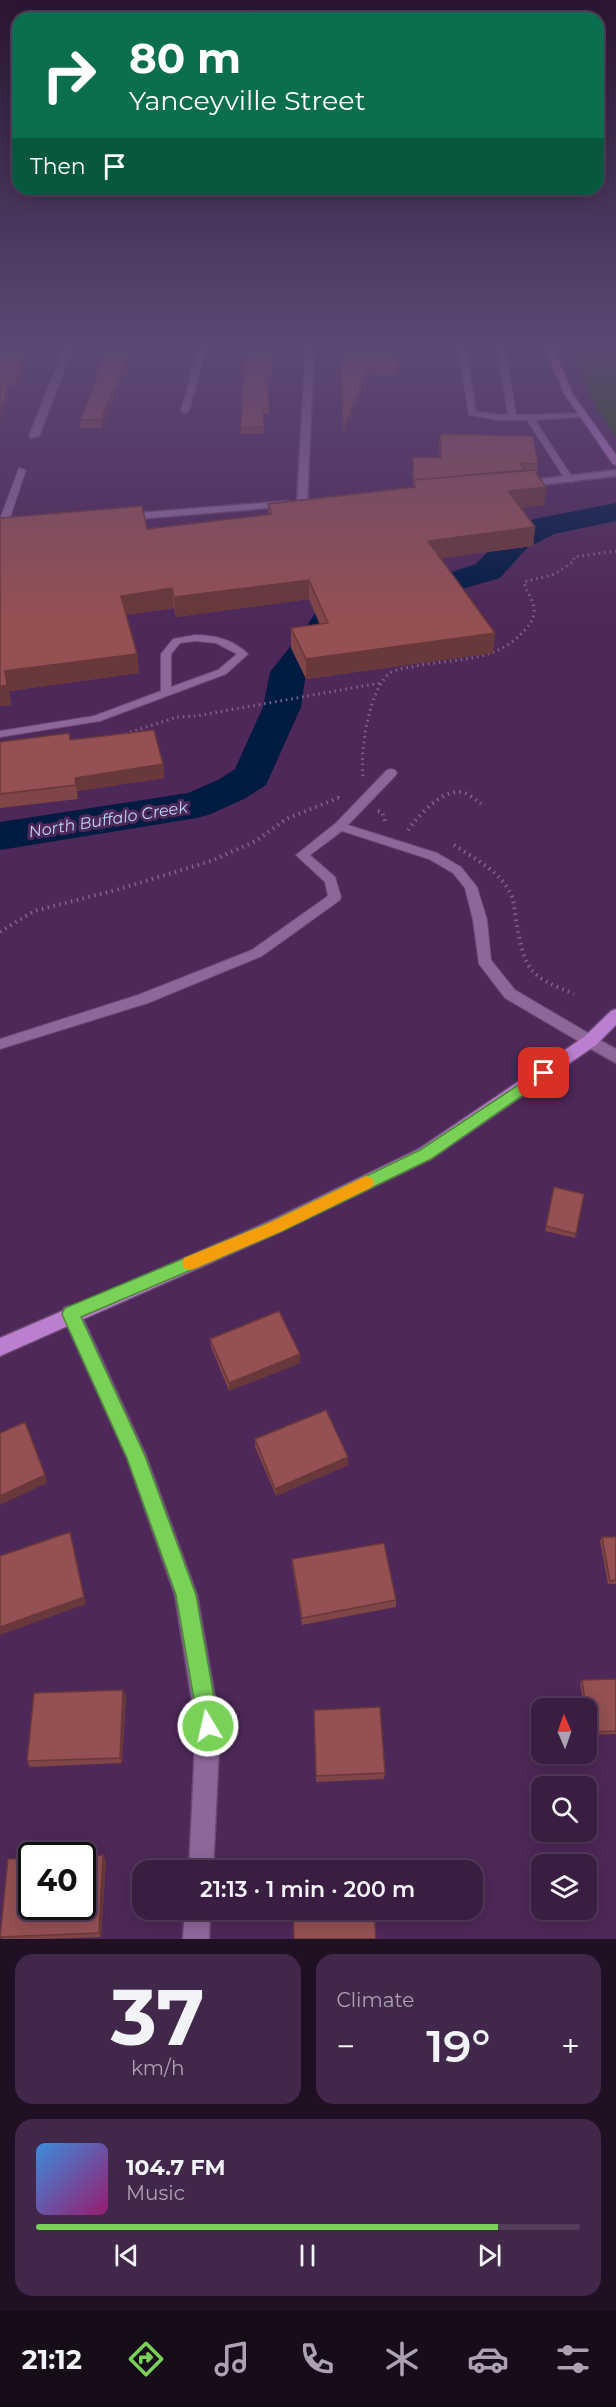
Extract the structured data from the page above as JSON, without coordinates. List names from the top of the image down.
{
  "water": ["North Buffalo Creek"],
  "north": "top",
  "page": {
    "turn": ["80 m", "Yanceyville Street"],
    "then": "Then",
    "limit": "40",
    "trip": "21:13 · 1 min · 200 m",
    "tile": [
      ["37", "km/h"],
      "Climate"
    ],
    "heat": ["−", "19°", "+"],
    "song": ["104.7 FM", "Music"],
    "tabs": "21:12"
  }
}
